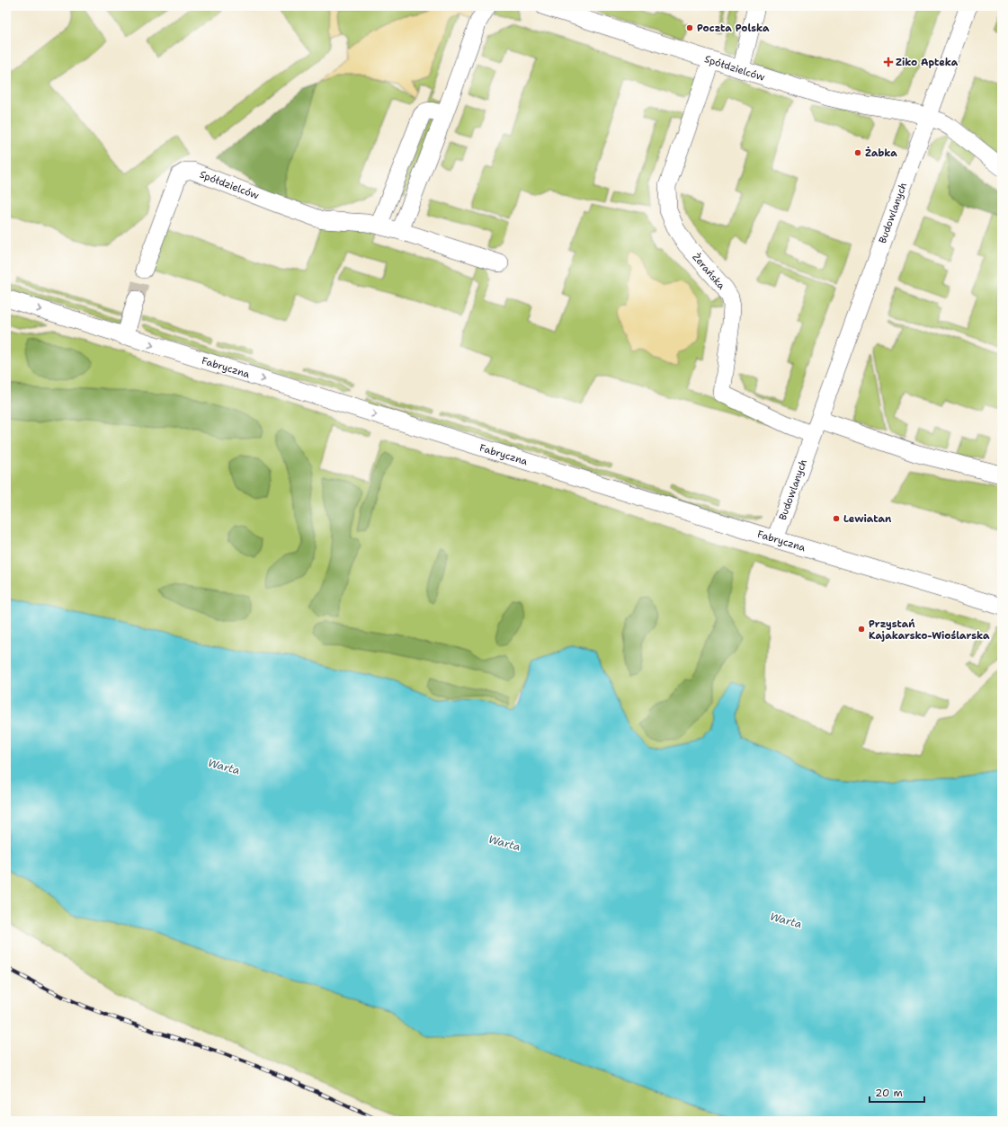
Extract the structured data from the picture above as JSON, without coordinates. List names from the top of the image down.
{
  "streets": {
    "street": [
      "Spółdzielców",
      "Budowlanych",
      "Żerańska",
      "Fabryczna"
    ]
  },
  "crossings": [
    ["Spółdzielców", "Budowlanych"],
    ["Spółdzielców", "Żerańska"],
    ["Budowlanych", "Żerańska"],
    ["Budowlanych", "Fabryczna"]
  ],
  "one_way": ["Fabryczna"],
  "water": ["Warta"],
  "places": {
    "other": [
      "Poczta Polska",
      "Żabka",
      "Lewiatan",
      "Przystań Kajakarsko-Wioślarska"
    ],
    "health": ["Ziko Apteka"]
  },
  "scale_bar": "20 m"
}
